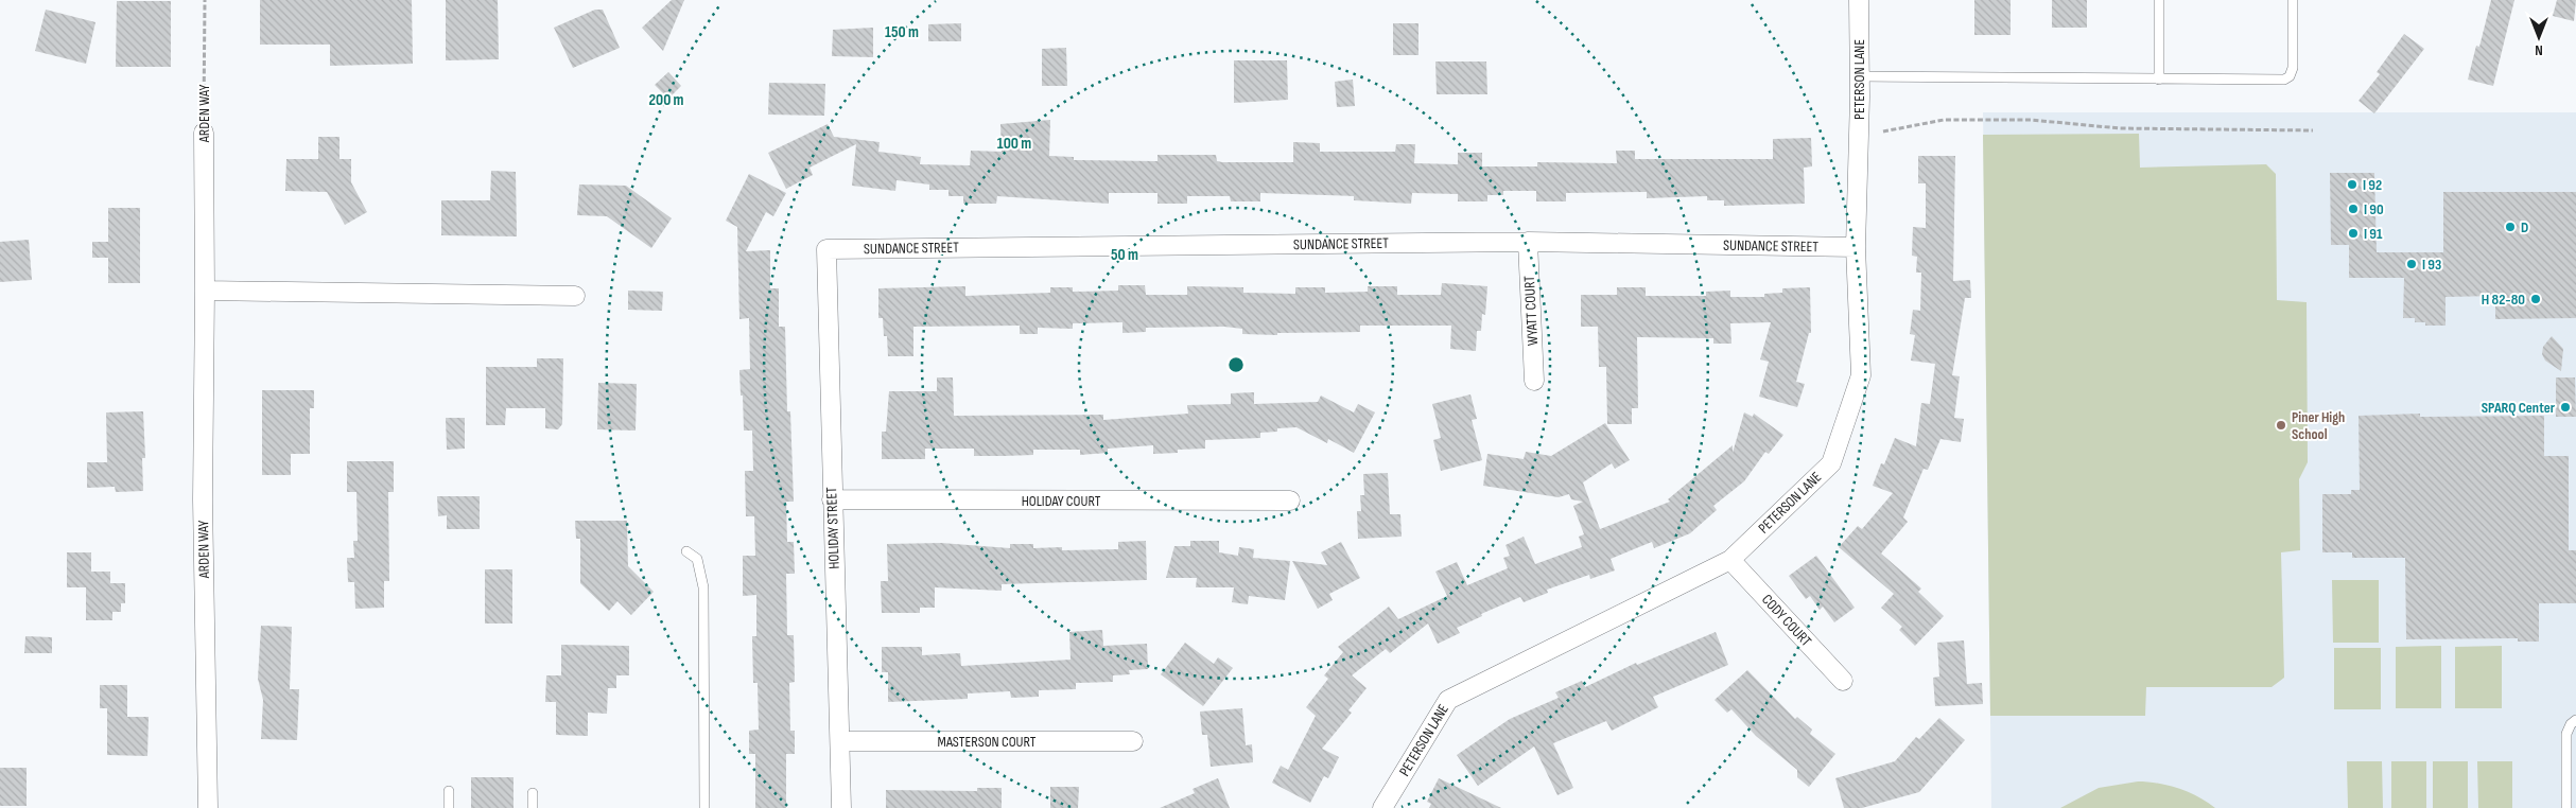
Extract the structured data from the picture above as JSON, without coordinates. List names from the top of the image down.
{
  "streets": {
    "street": [
      "PETERSON LANE",
      "ARDEN WAY",
      "SUNDANCE STREET",
      "WYATT COURT",
      "HOLIDAY COURT",
      "HOLIDAY STREET",
      "CODY COURT",
      "MASTERSON COURT"
    ]
  },
  "crossings": [
    ["PETERSON LANE", "SUNDANCE STREET"],
    ["PETERSON LANE", "CODY COURT"],
    ["SUNDANCE STREET", "WYATT COURT"],
    ["SUNDANCE STREET", "HOLIDAY STREET"],
    ["HOLIDAY COURT", "HOLIDAY STREET"],
    ["HOLIDAY STREET", "MASTERSON COURT"]
  ],
  "places": [
    "I 92",
    "I 90",
    "D",
    "I 91",
    "I 93",
    "H 82-80",
    "SPARQ Center",
    "Piner High School"
  ],
  "north": "bottom",
  "rings": [
    "150 m",
    "200 m",
    "100 m",
    "50 m"
  ]
}
